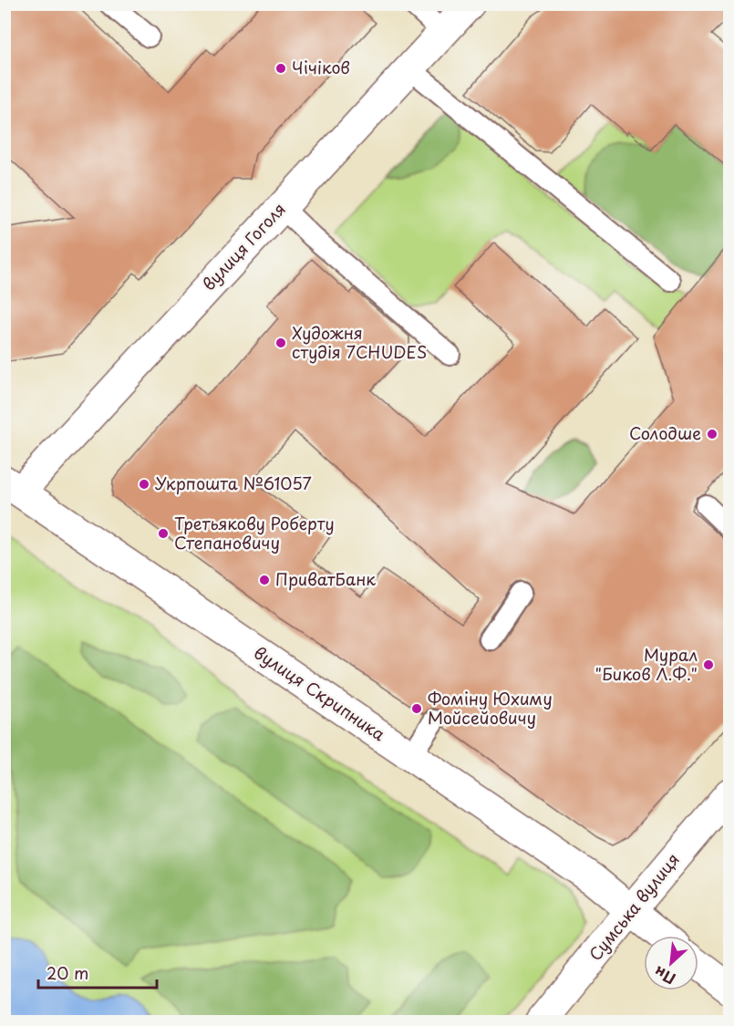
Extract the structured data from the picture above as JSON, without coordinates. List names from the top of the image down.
{
  "streets": {
    "street": ["вулиця Гоголя", "вулиця Скрипника", "Сумська вулиця"]
  },
  "crossings": [
    ["вулиця Гоголя", "вулиця Скрипника"],
    ["вулиця Скрипника", "Сумська вулиця"]
  ],
  "places": [
    "Чічіков",
    "Художня студія 7CHUDES",
    "Солодше",
    "Укрпошта №61057",
    "Третьякову Роберту Степановичу",
    "ПриватБанк",
    "Мурал \"Биков Л.Ф.\"",
    "Фоміну Юхиму Мойсейовичу"
  ],
  "scale_bar": "20 m",
  "north": "bottom left"
}
